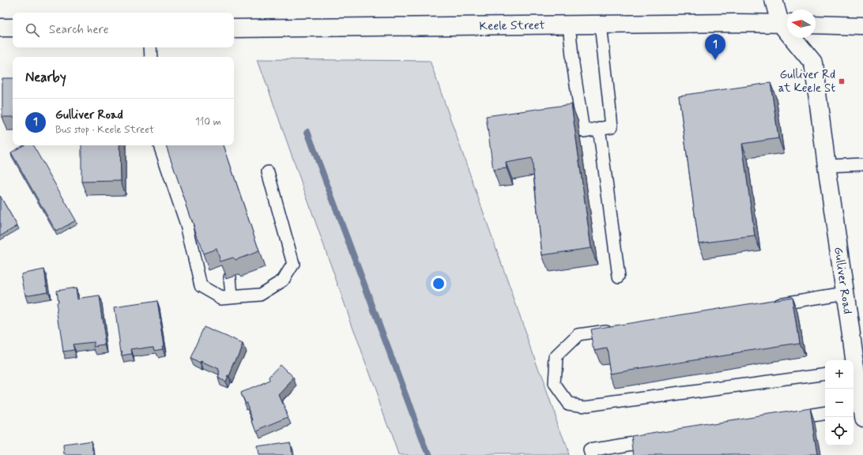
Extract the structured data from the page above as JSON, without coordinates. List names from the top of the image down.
{
  "streets": {
    "main road": ["Keele Street", "Gulliver Road"]
  },
  "crossings": [
    ["Keele Street", "Gulliver Road"]
  ],
  "places": {
    "transit": ["Gulliver Rd at Keele St"]
  },
  "north": "left",
  "page": {
    "search": "Search here",
    "pins": "1",
    "heading": "Nearby",
    "list": [
      {
        "mark": "1",
        "name": "Gulliver Road",
        "note": "Bus stop · Keele Street",
        "value": "110 m"
      }
    ],
    "map_buttons": ["+", "−"]
  }
}
